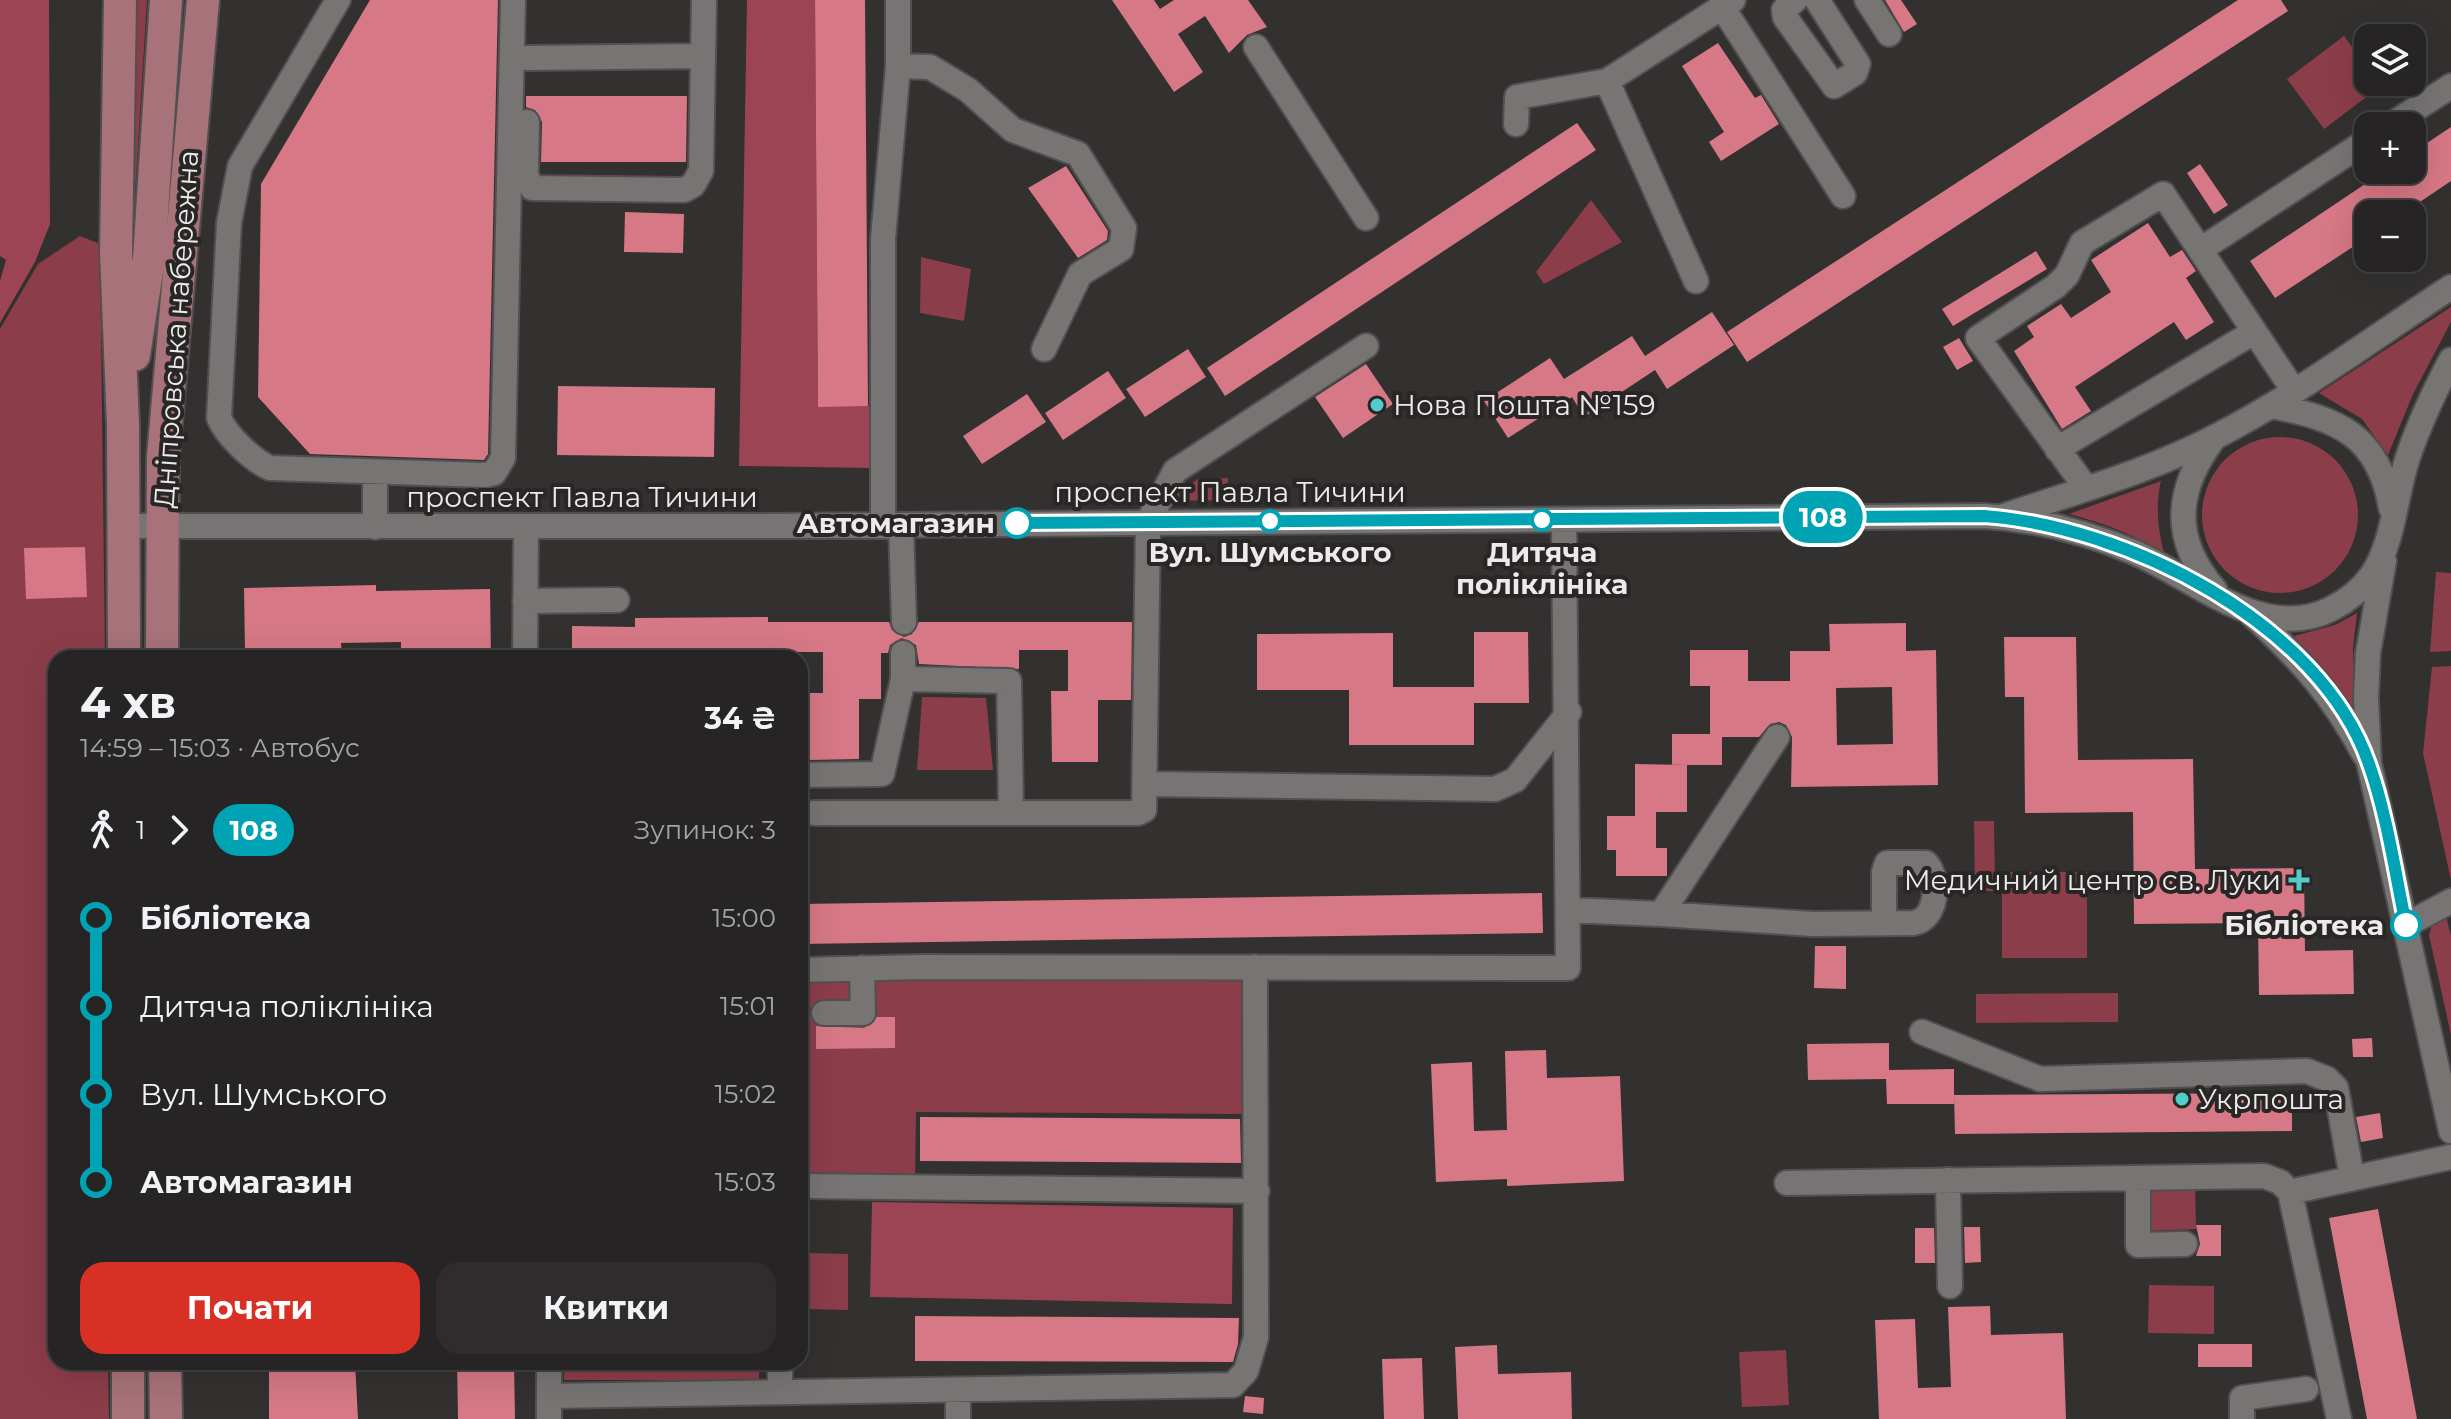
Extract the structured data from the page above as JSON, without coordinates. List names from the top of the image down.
{
  "streets": {
    "main road": ["Дніпровська набережна"],
    "street": ["проспект Павла Тичини"]
  },
  "crossings": [
    ["Дніпровська набережна", "проспект Павла Тичини"]
  ],
  "places": {
    "other": [
      "Нова Пошта №159",
      "Дитяча поліклініка",
      "Вул. Шумського",
      "Автомагазин",
      "Бібліотека",
      "Укрпошта"
    ],
    "health": ["Медичний центр св. Луки"]
  },
  "lines": ["bus line 108"],
  "page": {
    "on_map": "108",
    "map_buttons": ["+", "−"],
    "heading": ["4 хв", "14:59 – 15:03 · Автобус", "34 ₴"],
    "legs": ["1", "108", "Зупинок: 3"],
    "list": [
      {
        "name": "Бібліотека",
        "value": "15:00"
      },
      {
        "name": "Дитяча поліклініка",
        "value": "15:01"
      },
      {
        "name": "Вул. Шумського",
        "value": "15:02"
      },
      {
        "name": "Автомагазин",
        "value": "15:03"
      }
    ],
    "buttons": ["Почати", "Квитки"]
  }
}
